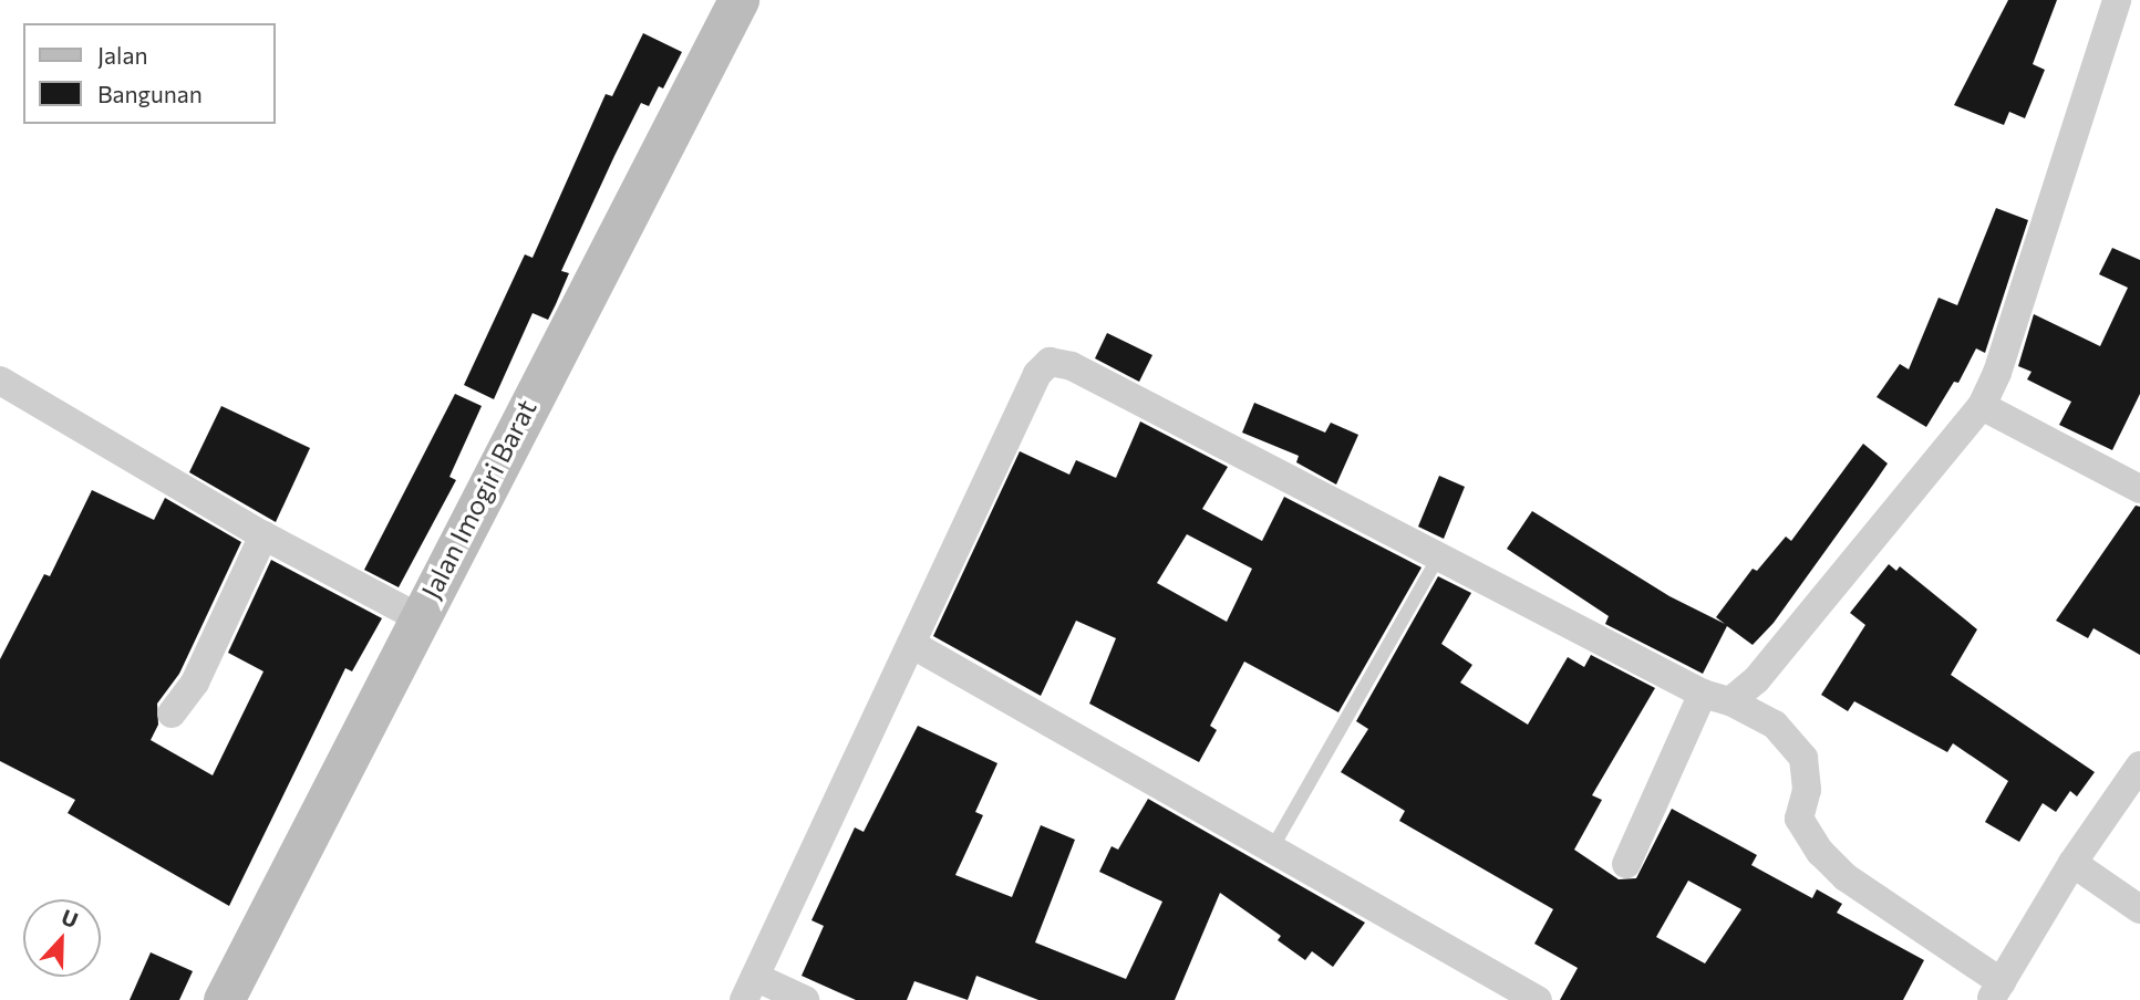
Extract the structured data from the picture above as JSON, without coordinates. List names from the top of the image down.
{
  "streets": {
    "main road": ["Jalan Imogiri Barat"]
  },
  "legend": ["Jalan", "Bangunan"],
  "north": "top"
}
